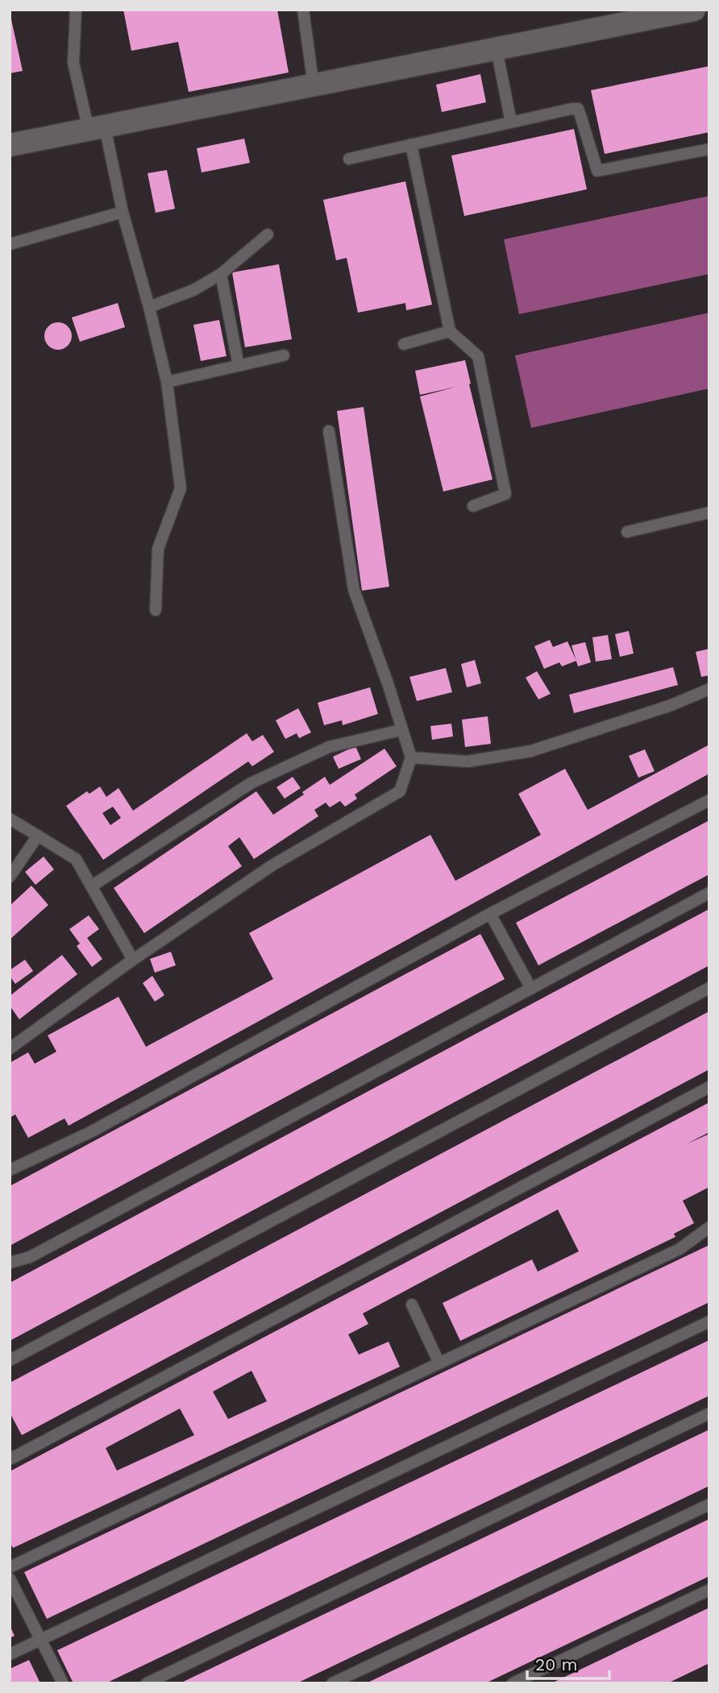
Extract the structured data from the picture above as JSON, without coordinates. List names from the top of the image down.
{
  "scale_bar": "20 m"
}
